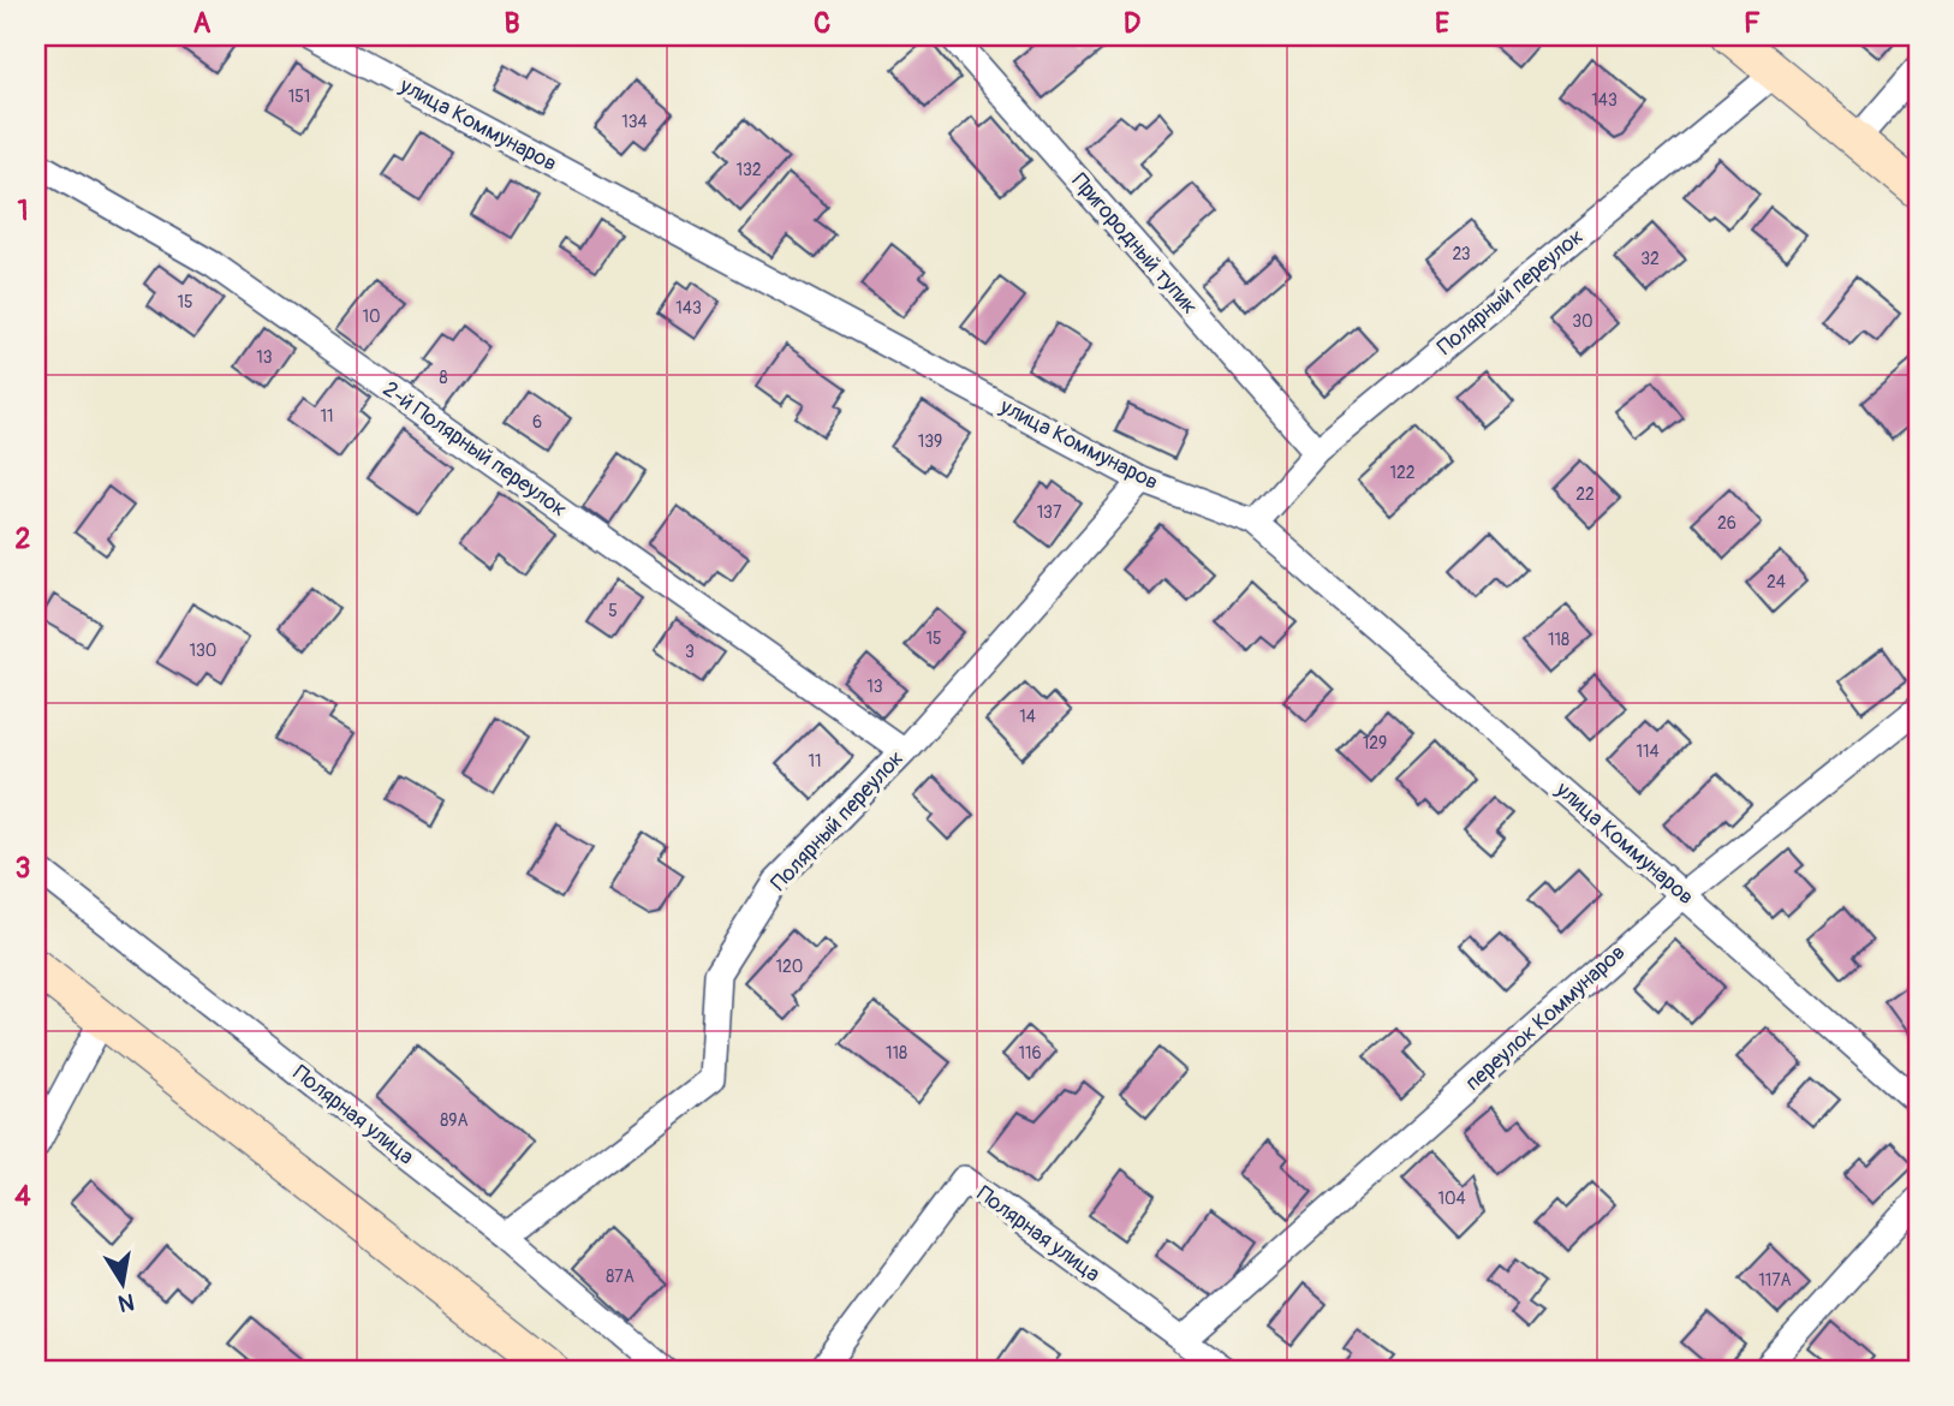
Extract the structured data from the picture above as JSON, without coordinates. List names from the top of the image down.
{
  "streets": {
    "street": [
      "улица Коммунаров",
      "Пригородный тупик",
      "Полярный переулок",
      "2-й Полярный переулок",
      "переулок Коммунаров",
      "Полярная улица"
    ]
  },
  "crossings": [
    ["улица Коммунаров", "Полярный переулок"],
    ["улица Коммунаров", "переулок Коммунаров"],
    ["Пригородный тупик", "Полярный переулок"],
    ["Полярный переулок", "2-й Полярный переулок"],
    ["Полярный переулок", "Полярная улица"],
    ["переулок Коммунаров", "Полярная улица"]
  ],
  "house_numbers": [
    "151",
    "143",
    "134",
    "132",
    "23",
    "32",
    "15",
    "143",
    "10",
    "30",
    "13",
    "8",
    "11",
    "6",
    "139",
    "122",
    "22",
    "137",
    "26",
    "24",
    "5",
    "15",
    "118",
    "130",
    "3",
    "13",
    "14",
    "129",
    "114",
    "11",
    "120",
    "118",
    "116",
    "89А",
    "104",
    "87А",
    "117А"
  ],
  "north": "bottom",
  "grid": {
    "columns": [
      "A",
      "B",
      "C",
      "D",
      "E",
      "F"
    ],
    "rows": [
      "1",
      "2",
      "3",
      "4"
    ]
  }
}
